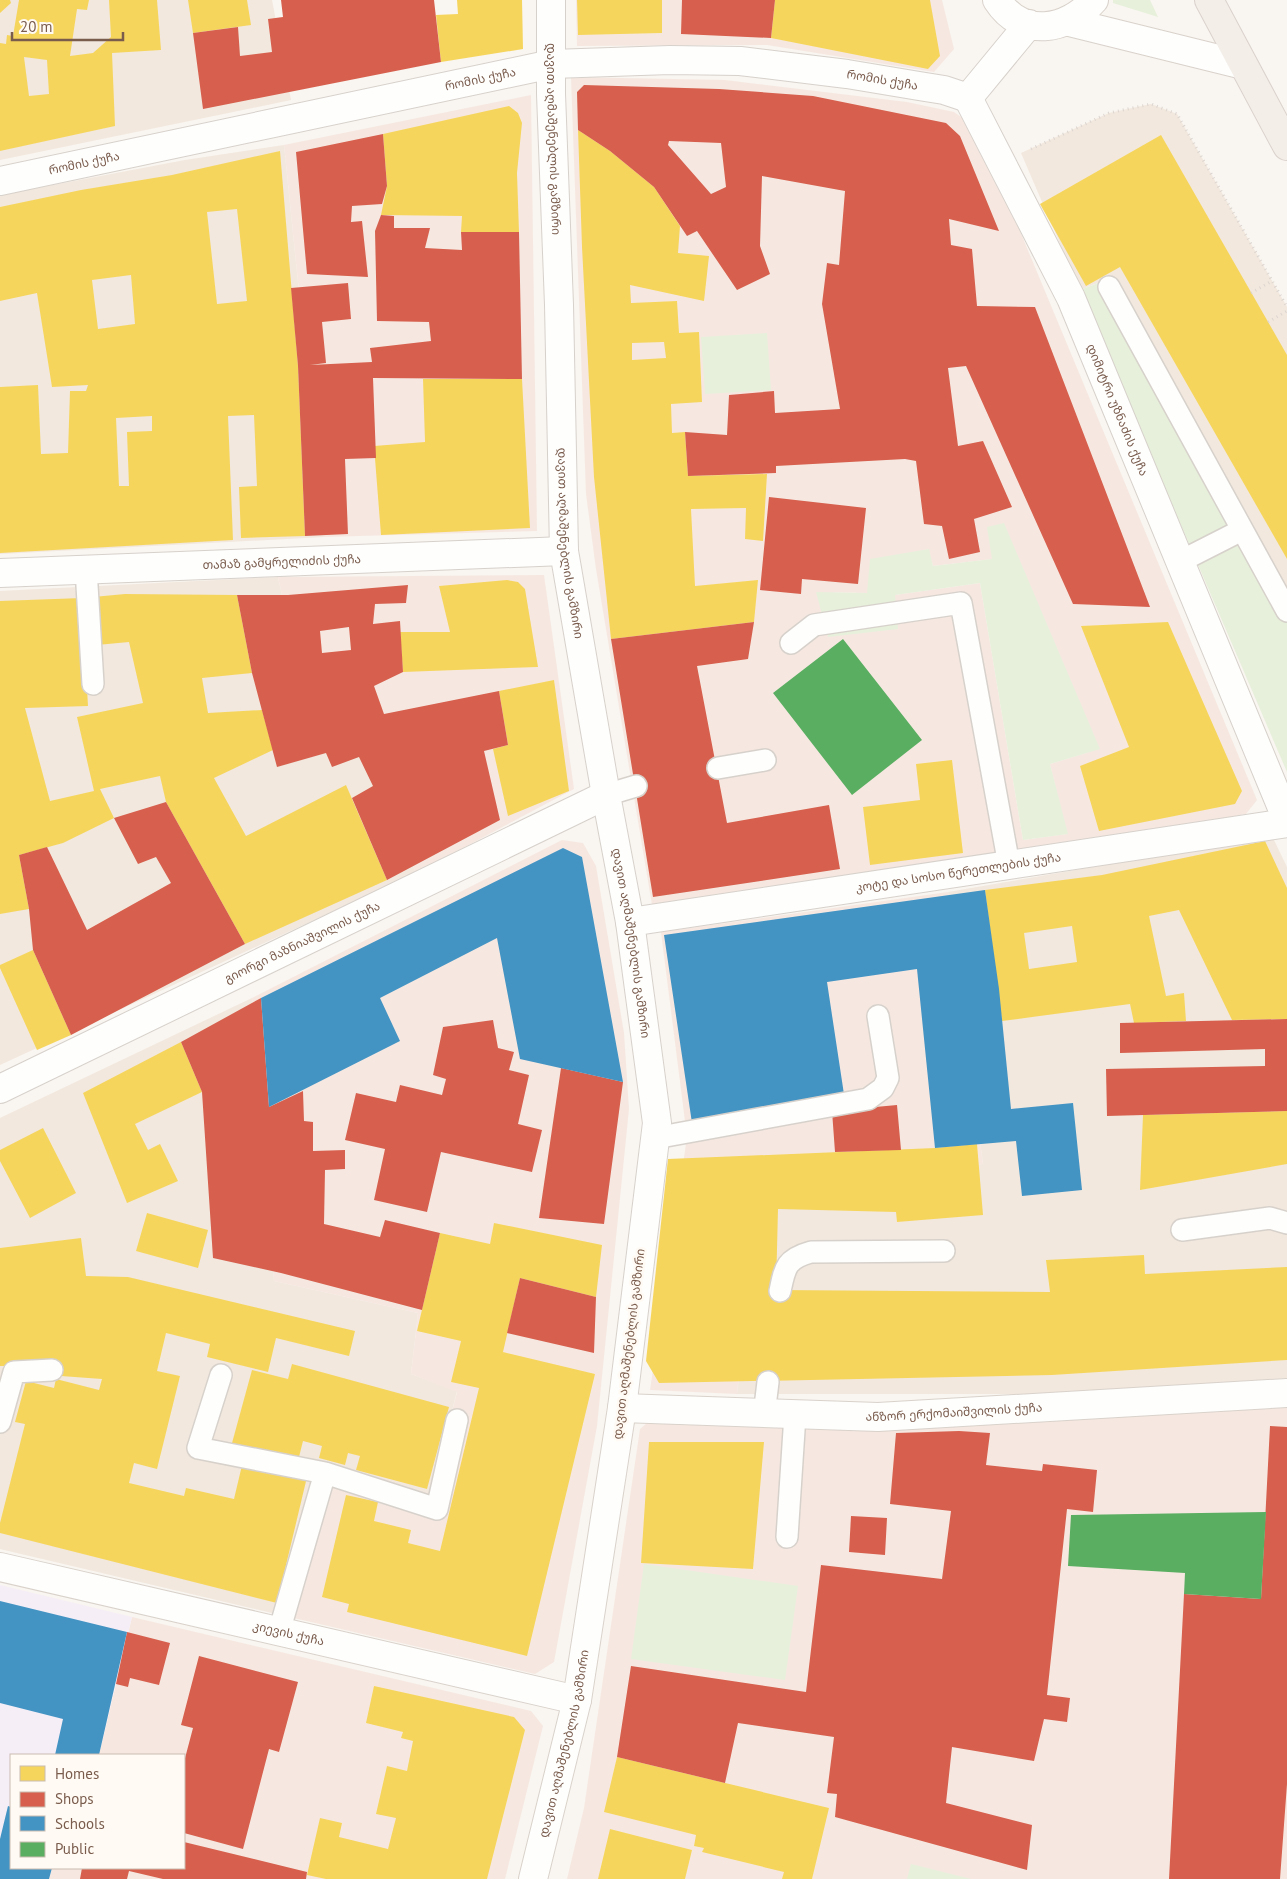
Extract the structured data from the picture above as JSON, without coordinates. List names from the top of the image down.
{
  "streets": {
    "street": [
      "რომის ქუჩა",
      "დავით აღმაშენებლის გამზირი",
      "დიმიტრი უზნაძის ქუჩა",
      "თამაზ გამყრელიძის ქუჩა",
      "კოტე და სოსო წერეთლების ქუჩა",
      "გიორგი მაზნიაშვილის ქუჩა",
      "ანზორ ერქომაიშვილის ქუჩა",
      "კიევის ქუჩა"
    ]
  },
  "crossings": [
    ["რომის ქუჩა", "დავით აღმაშენებლის გამზირი"],
    ["რომის ქუჩა", "დიმიტრი უზნაძის ქუჩა"],
    ["დავით აღმაშენებლის გამზირი", "თამაზ გამყრელიძის ქუჩა"],
    ["დავით აღმაშენებლის გამზირი", "კოტე და სოსო წერეთლების ქუჩა"],
    ["დავით აღმაშენებლის გამზირი", "გიორგი მაზნიაშვილის ქუჩა"],
    ["დავით აღმაშენებლის გამზირი", "ანზორ ერქომაიშვილის ქუჩა"],
    ["დავით აღმაშენებლის გამზირი", "კიევის ქუჩა"],
    ["დიმიტრი უზნაძის ქუჩა", "კოტე და სოსო წერეთლების ქუჩა"]
  ],
  "legend": [
    "Homes",
    "Shops",
    "Schools",
    "Public"
  ],
  "scale_bar": "20 m"
}
